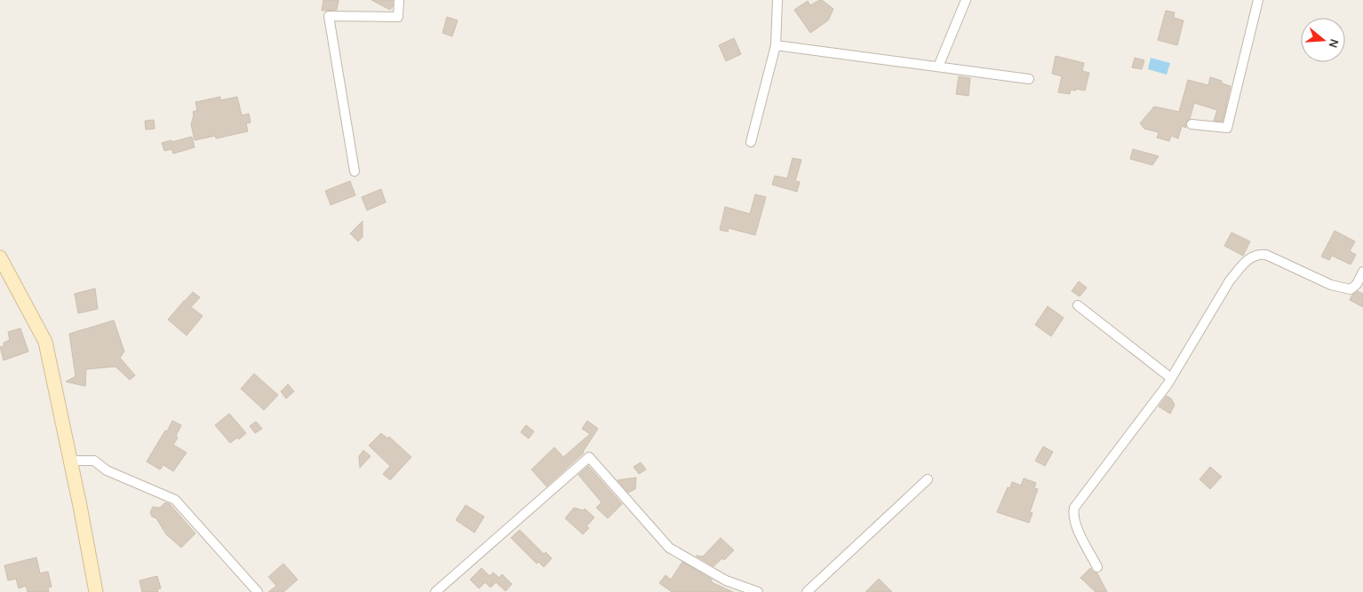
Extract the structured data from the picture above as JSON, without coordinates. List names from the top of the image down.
{
  "north": "right"
}
